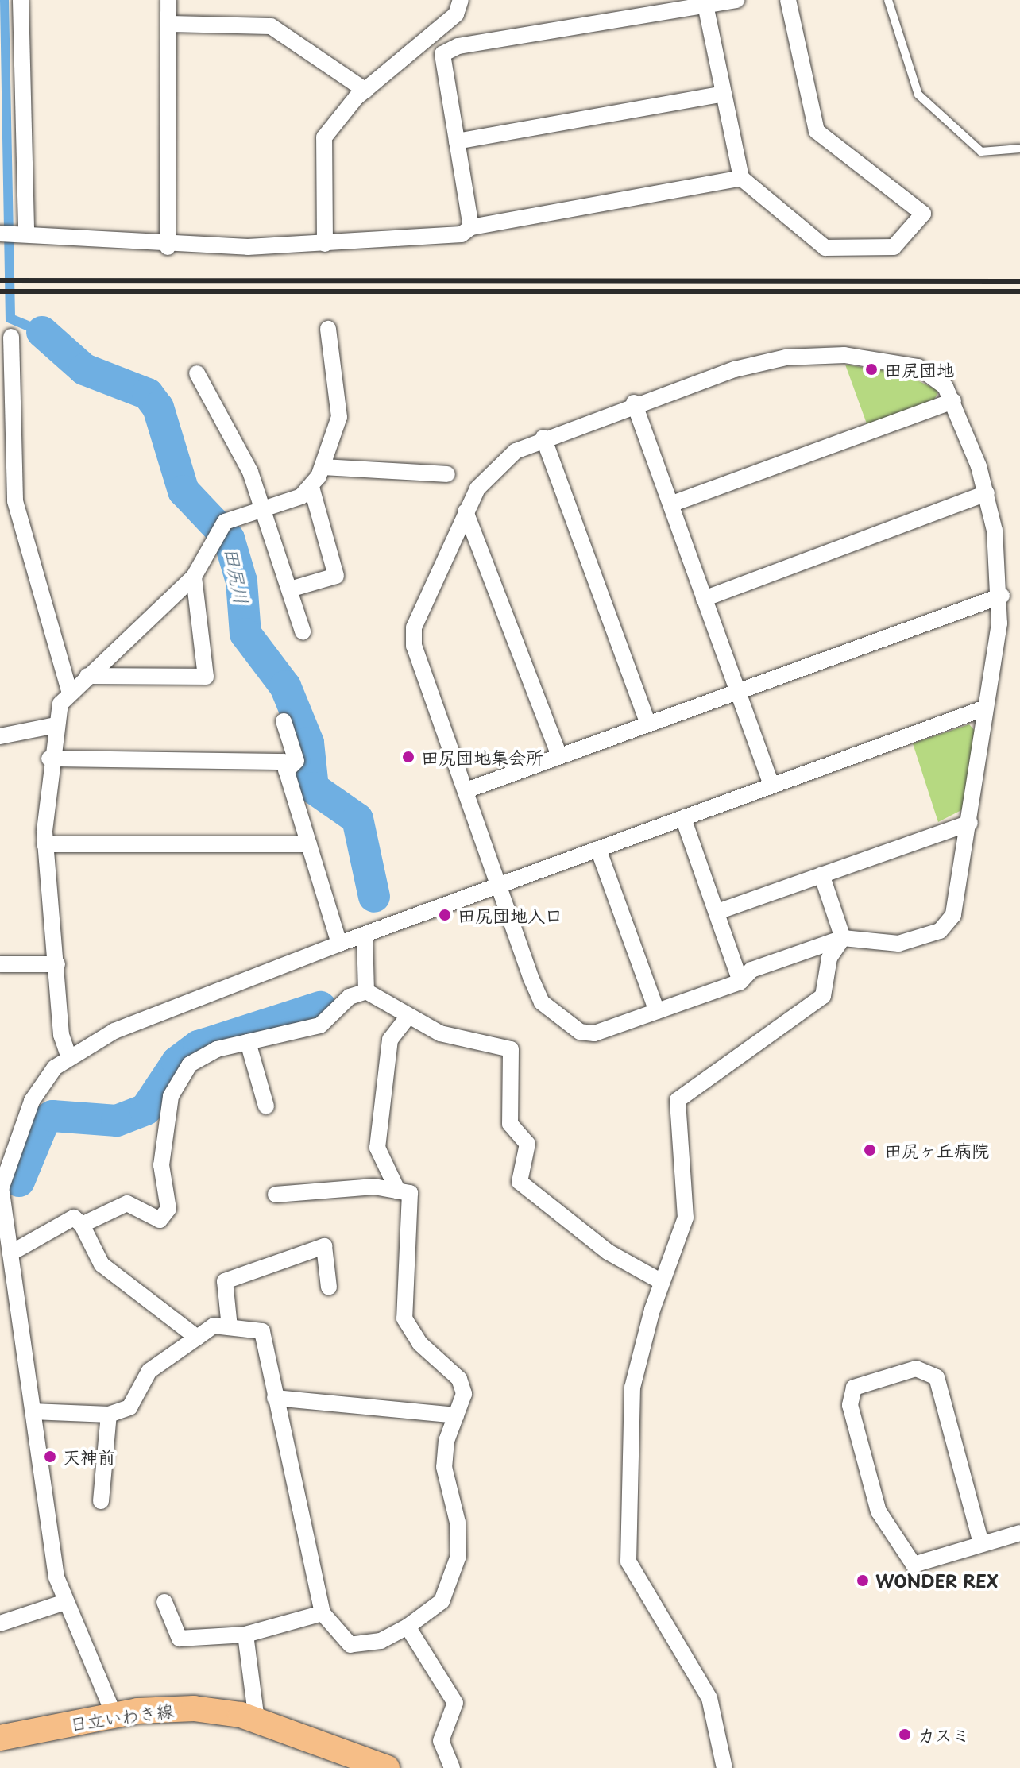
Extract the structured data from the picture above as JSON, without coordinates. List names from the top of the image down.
{
  "streets": {
    "main road": ["日立いわき線"]
  },
  "water": ["田尻川"],
  "places": [
    "田尻団地",
    "田尻団地集会所",
    "田尻団地入口",
    "田尻ヶ丘病院",
    "天神前",
    "WONDER REX",
    "カスミ"
  ]
}
